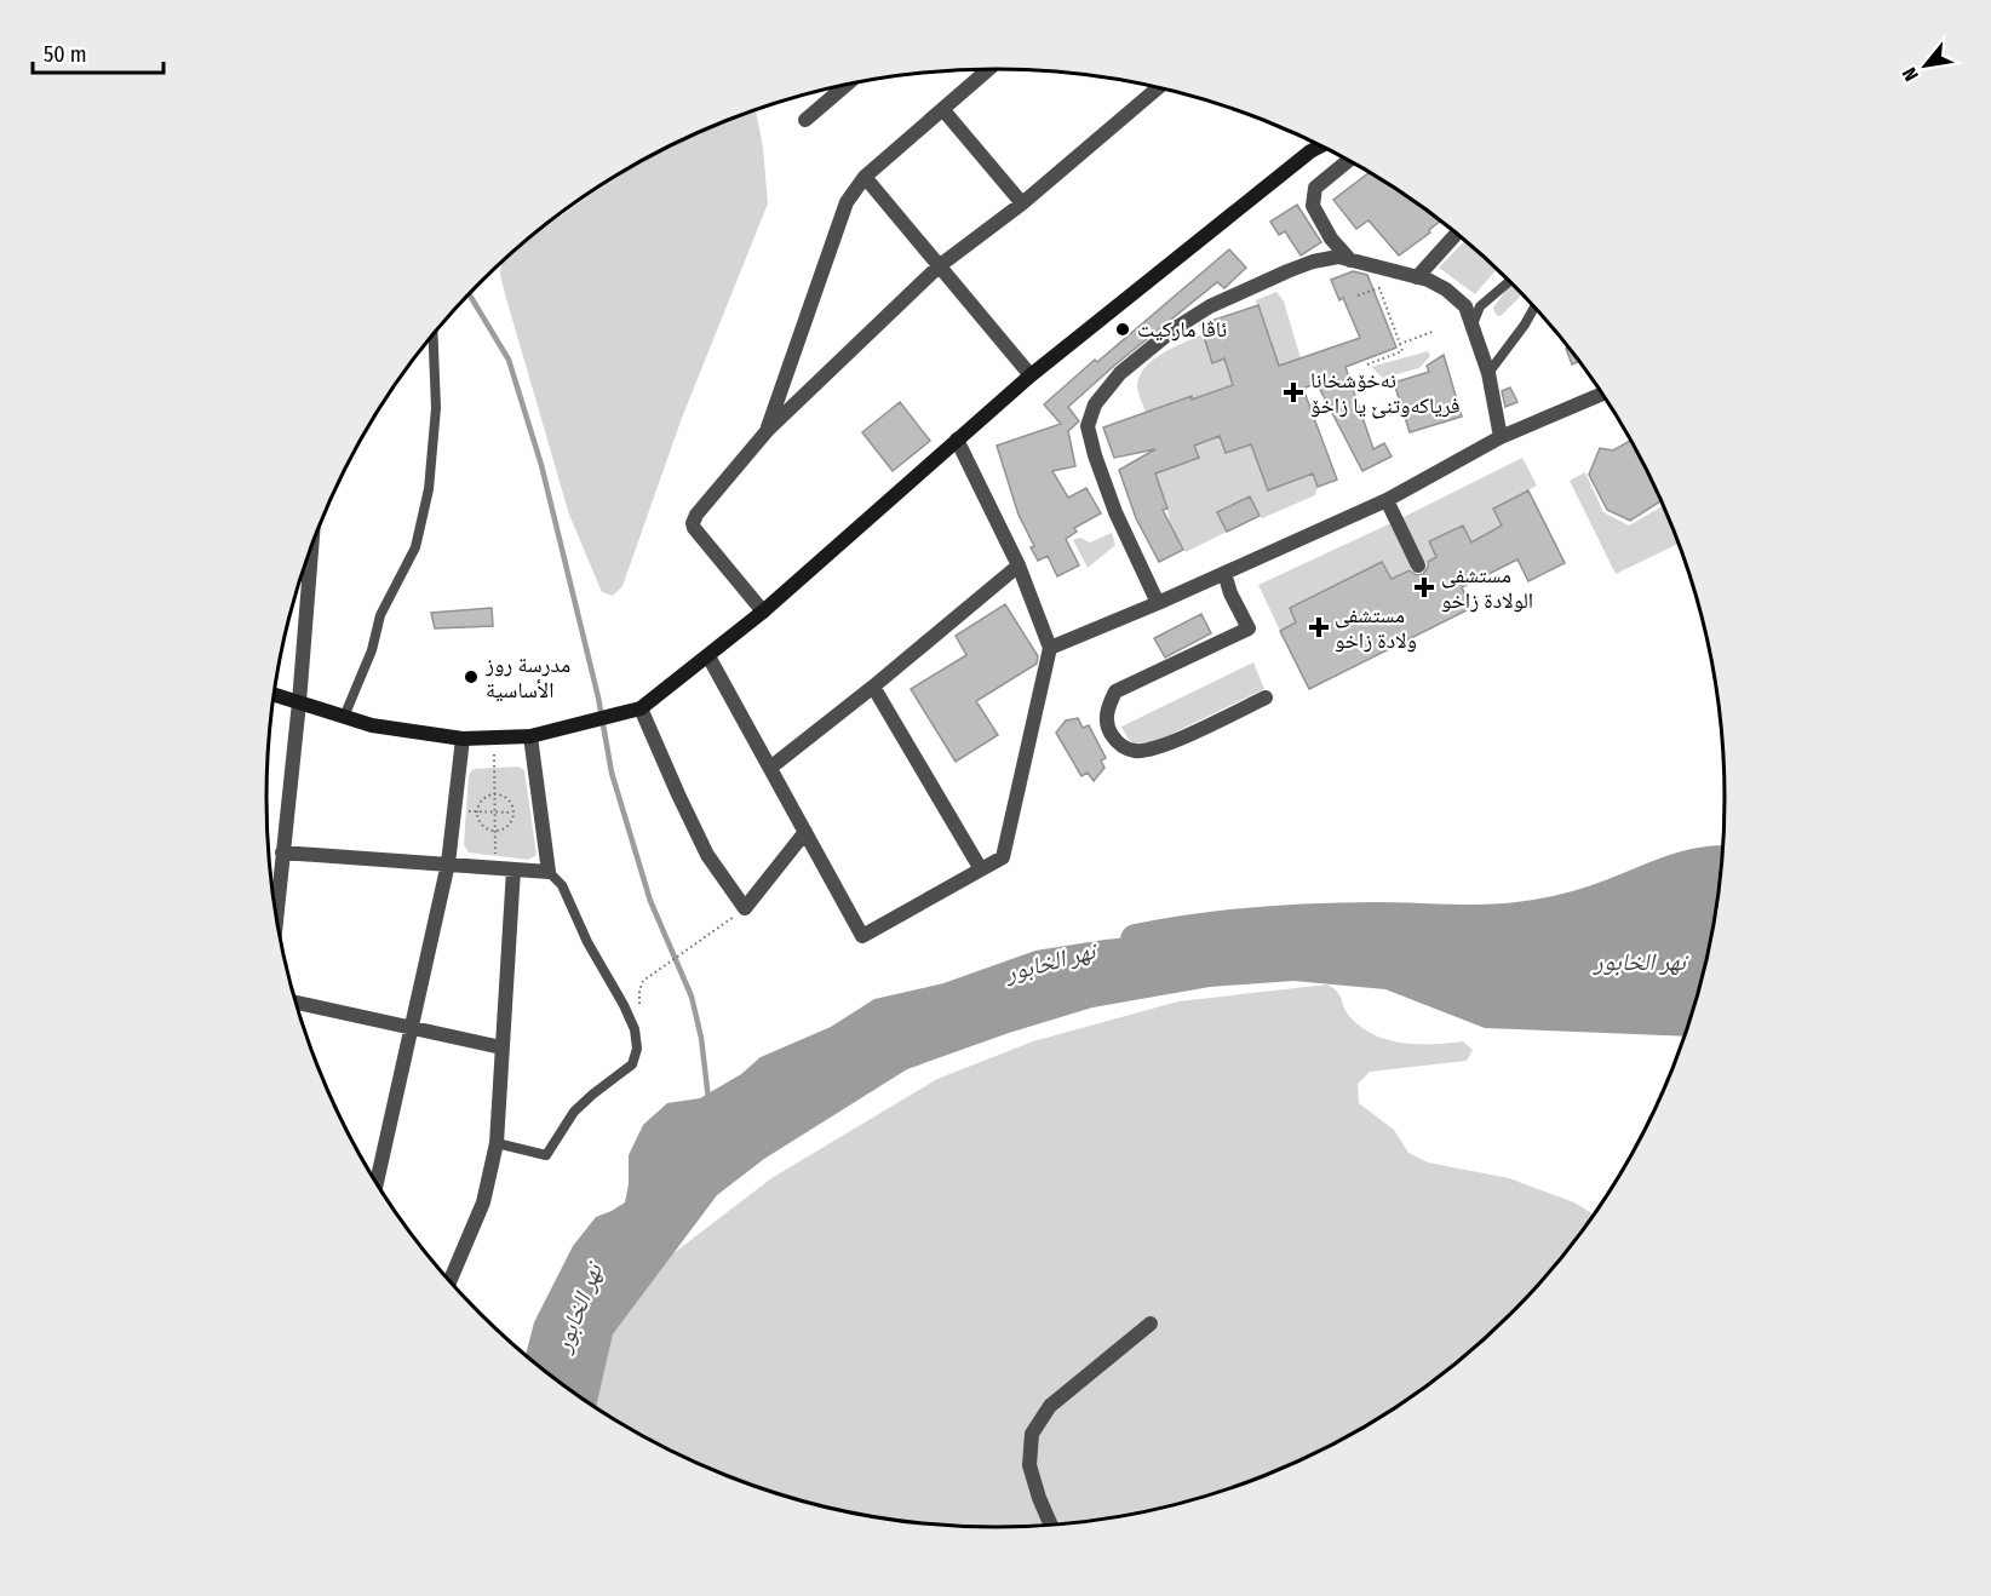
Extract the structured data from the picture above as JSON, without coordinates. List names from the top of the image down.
{
  "water": ["نهر الخابور"],
  "places": {
    "other": ["ئاڤا ماركيت", "مدرسة روز الأساسية"],
    "health": ["نه‌خۆشخانا فرياكه‌وتنێ يا زاخۆ", "مستشفى الولادة زاخو", "مستشفى ولادة زاخو"]
  },
  "scale_bar": "50 m",
  "north": "bottom left"
}
